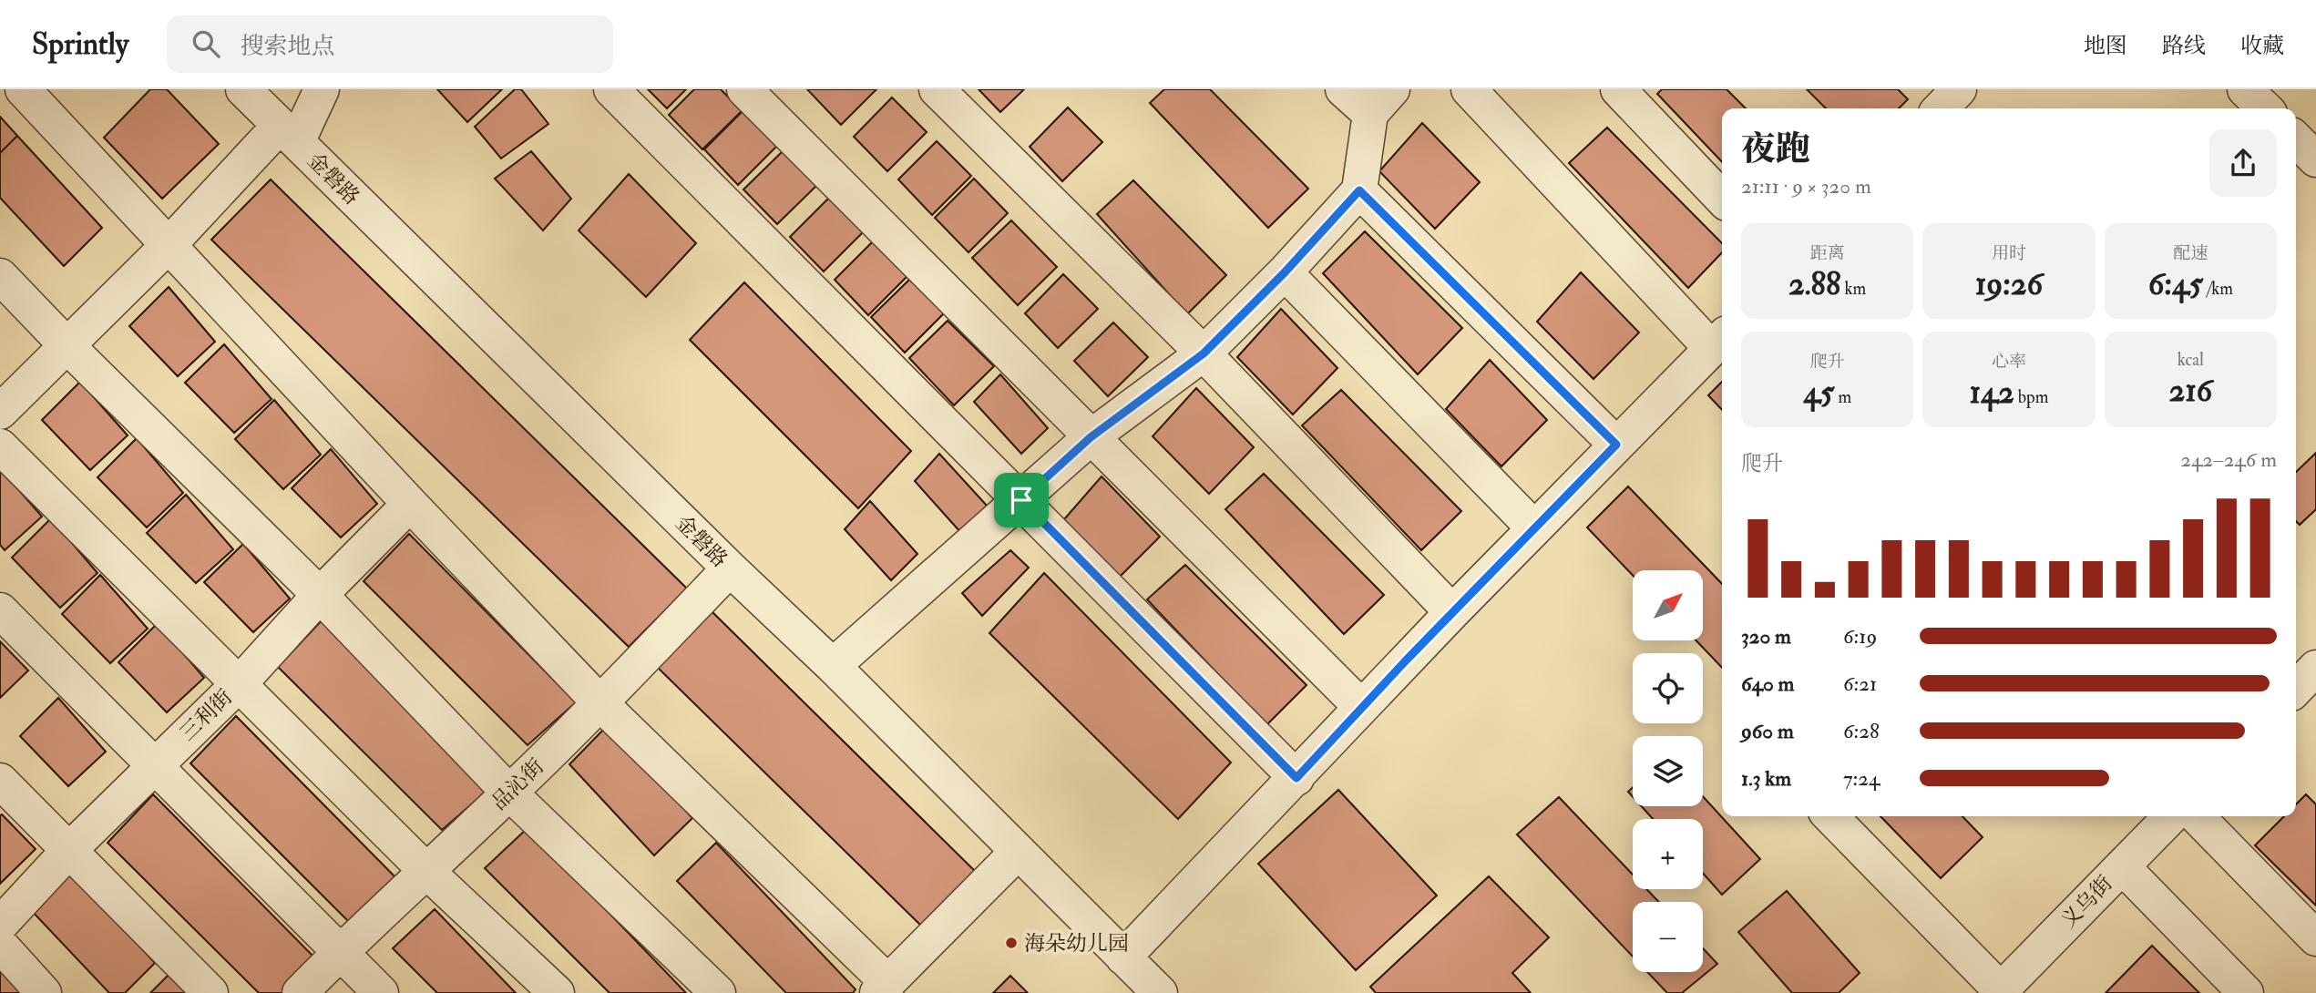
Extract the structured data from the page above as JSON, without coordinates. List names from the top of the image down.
{
  "streets": {
    "street": [
      "金磐路",
      "三利街",
      "品沁街",
      "义乌街"
    ]
  },
  "crossings": [
    ["金磐路", "品沁街"]
  ],
  "places": ["海朵幼儿园"],
  "north": "top right",
  "page": {
    "header": "Sprintly",
    "search": "搜索地点",
    "nav": ["地图", "路线", "收藏"],
    "heading": ["夜跑", "21:11 · 9 × 320 m"],
    "stats": [
      ["距离", "2.88 km"],
      ["用时", "19:26"],
      ["配速", "6:45 /km"],
      ["爬升", "45 m"],
      ["心率", "142 bpm"],
      ["kcal", "216"]
    ],
    "chart": ["爬升", "242–246 m"],
    "map_buttons": ["+", "−"],
    "list": [
      {
        "name": "320 m",
        "note": "6:19"
      },
      {
        "name": "640 m",
        "note": "6:21"
      },
      {
        "name": "960 m",
        "note": "6:28"
      },
      {
        "name": "1.3 km",
        "note": "7:24"
      }
    ]
  }
}
